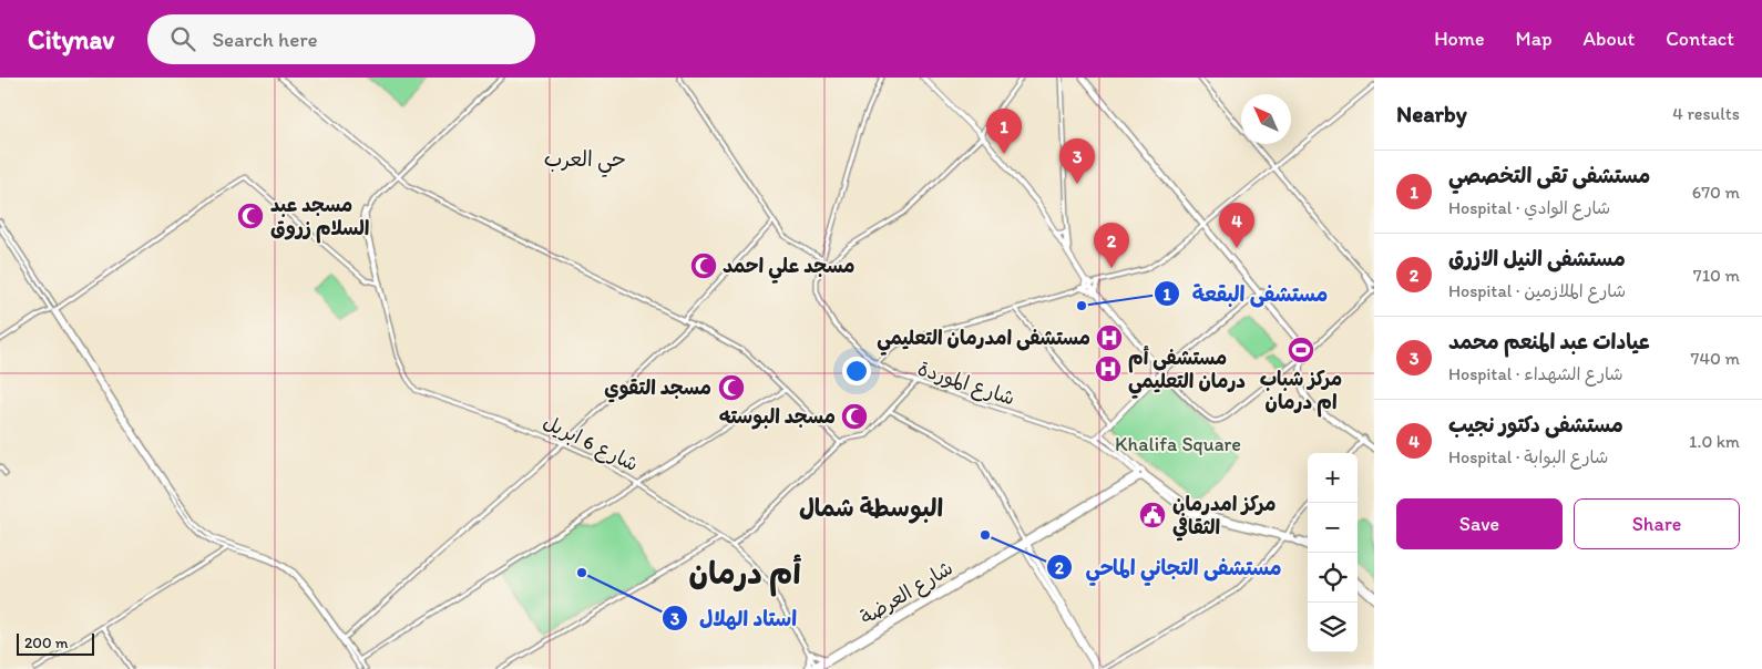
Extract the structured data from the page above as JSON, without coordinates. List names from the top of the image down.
{
  "streets": {
    "main road": ["شارع العرضة"],
    "street": ["شارع الموردة", "شارع 6 ابريل"]
  },
  "crossings": [
    ["شارع 6 ابريل", "شارع العرضة"]
  ],
  "districts": ["حي العرب", "البوسطة شمال", "أم درمان"],
  "parks": ["Khalifa Square"],
  "places": {
    "mosque": [
      "مسجد عبد السلام زروق",
      "مسجد علي احمد",
      "مسجد التقوي",
      "مسجد البوسته"
    ],
    "other": ["مستشفى البقعة", "مستشفى التجاني الماحي", "استاد الهلال"],
    "hospital": ["مستشفى امدرمان التعليمي", "مستشفى أم درمان التعليمي"],
    "sports": ["مركز شباب ام درمان"],
    "public building": ["مركز امدرمان الثقافي"]
  },
  "scale_bar": "200 m",
  "north": "top left",
  "page": {
    "header": "Citynav",
    "search": "Search here",
    "nav": [
      "Home",
      "Map",
      "About",
      "Contact"
    ],
    "heading": ["Nearby", "4 results"],
    "pins": [
      "1",
      "3",
      "4",
      "2"
    ],
    "list": [
      {
        "mark": "1",
        "name": "مستشفى تقى التخصصي",
        "note": "Hospital · شارع الوادي",
        "value": "670 m"
      },
      {
        "mark": "2",
        "name": "مستشفى النيل الازرق",
        "note": "Hospital · شارع الملازمين",
        "value": "710 m"
      },
      {
        "mark": "3",
        "name": "عيادات عبد المنعم محمد",
        "note": "Hospital · شارع الشهداء",
        "value": "740 m"
      },
      {
        "mark": "4",
        "name": "مستشفى دكتور نجيب",
        "note": "Hospital · شارع البوابة",
        "value": "1.0 km"
      }
    ],
    "map_buttons": ["+", "−"],
    "buttons": ["Save", "Share"],
    "scale": "200 m"
  }
}
